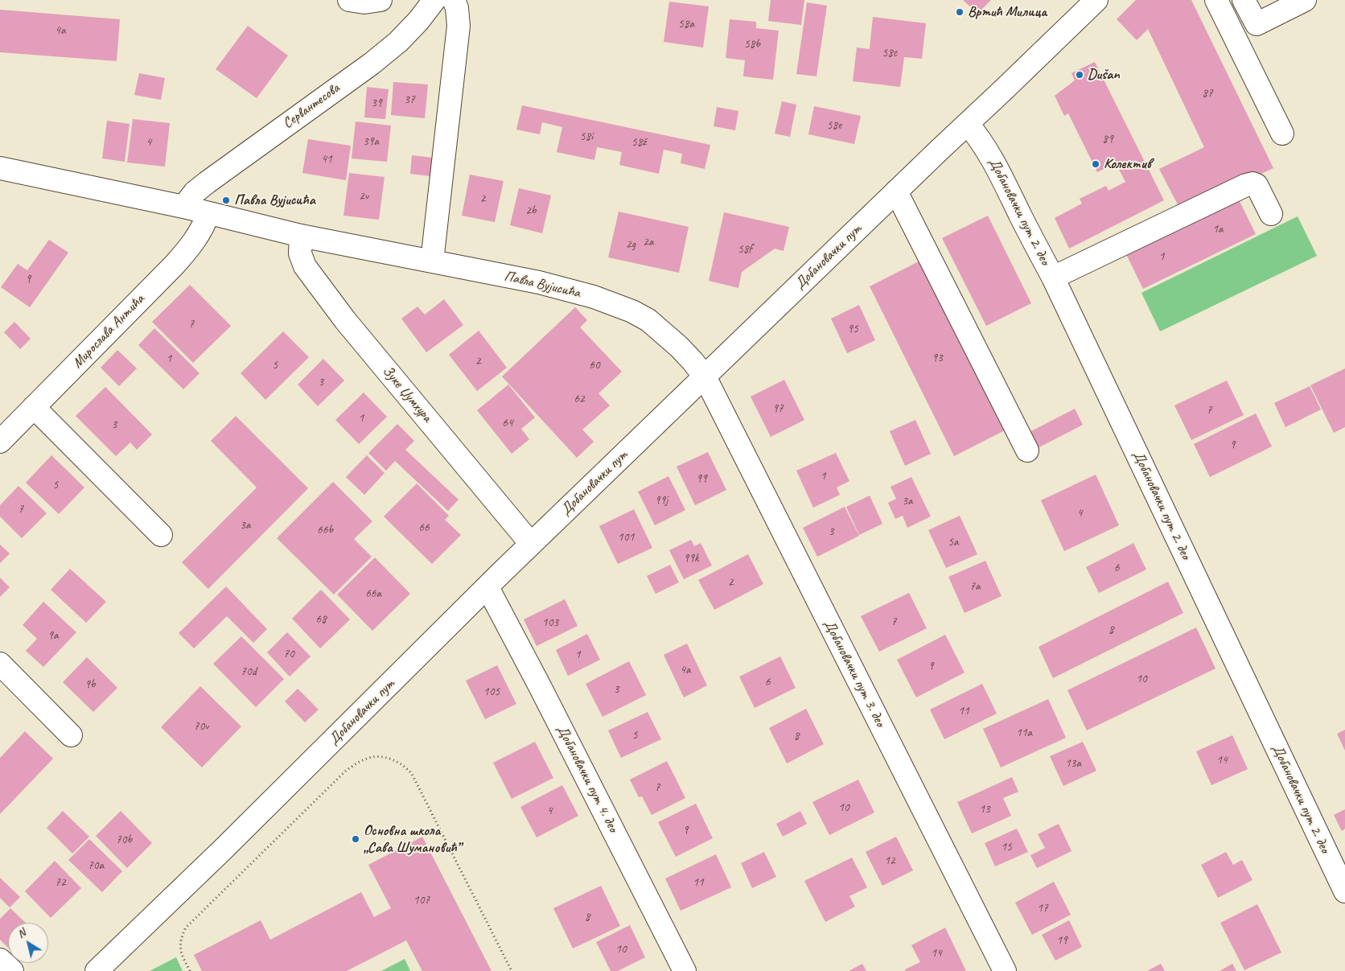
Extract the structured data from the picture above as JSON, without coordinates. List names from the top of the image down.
{
  "streets": {
    "street": [
      "Сервантесова",
      "Добановачки пут 2. део",
      "Добановачки пут",
      "Павла Вујисића",
      "Мирослава Антића",
      "Зуке Џумхура",
      "Добановачки пут 3. део",
      "Добановачки пут 4. део"
    ]
  },
  "crossings": [
    ["Сервантесова", "Павла Вујисића"],
    ["Добановачки пут 2. део", "Добановачки пут"],
    ["Добановачки пут", "Павла Вујисића"],
    ["Добановачки пут", "Зуке Џумхура"],
    ["Добановачки пут", "Добановачки пут 3. део"],
    ["Добановачки пут", "Добановачки пут 4. део"],
    ["Павла Вујисића", "Мирослава Антића"],
    ["Павла Вујисића", "Зуке Џумхура"],
    ["Павла Вујисића", "Добановачки пут 3. део"]
  ],
  "places": [
    "Вртић Милица",
    "Dušan",
    "Колектив",
    "Павла Вујисића",
    "Основна школа „Сава Шумановић”"
  ],
  "house_numbers": [
    "58a",
    "4a",
    "58b",
    "58c",
    "87",
    "37",
    "39",
    "58e",
    "58i",
    "89",
    "39a",
    "4",
    "58ž",
    "41",
    "2v",
    "2",
    "2b",
    "1a",
    "2a",
    "2g",
    "58f",
    "1",
    "9",
    "7",
    "95",
    "93",
    "1",
    "2",
    "5",
    "60",
    "3",
    "62",
    "97",
    "7",
    "1",
    "64",
    "3",
    "9",
    "1",
    "99",
    "5",
    "99j",
    "3a",
    "7",
    "4",
    "3a",
    "66",
    "66b",
    "3",
    "101",
    "5a",
    "99k",
    "6",
    "2",
    "7a",
    "66a",
    "68",
    "7",
    "103",
    "8",
    "9a",
    "70",
    "1",
    "9",
    "4a",
    "70d",
    "10",
    "6",
    "9b",
    "3",
    "105",
    "11",
    "70v",
    "11a",
    "5",
    "8",
    "14",
    "13a",
    "7",
    "10",
    "13",
    "4",
    "9",
    "70b",
    "15",
    "12",
    "70a",
    "72",
    "11",
    "107",
    "17",
    "8",
    "19",
    "10",
    "14"
  ],
  "north": "top left"
}
